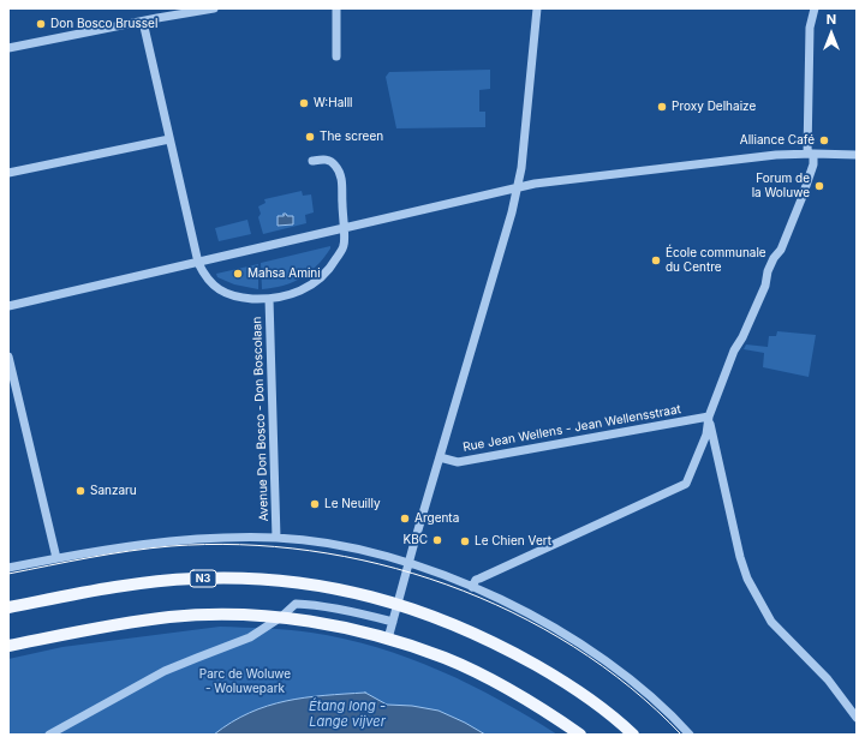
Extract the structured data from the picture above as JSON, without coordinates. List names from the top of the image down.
{
  "streets": {
    "main road": ["N3"],
    "street": ["Avenue Don Bosco - Don Boscolaan", "Rue Jean Wellens - Jean Wellensstraat"]
  },
  "water": ["Étang long - Lange vijver"],
  "parks": ["Parc de Woluwe - Woluwepark"],
  "places": [
    "Don Bosco Brussel",
    "W:Halll",
    "Proxy Delhaize",
    "The screen",
    "Alliance Café",
    "Forum de la Woluwe",
    "École communale du Centre",
    "Mahsa Amini",
    "Sanzaru",
    "Le Neuilly",
    "Argenta",
    "KBC",
    "Le Chien Vert"
  ],
  "north": "top"
}
